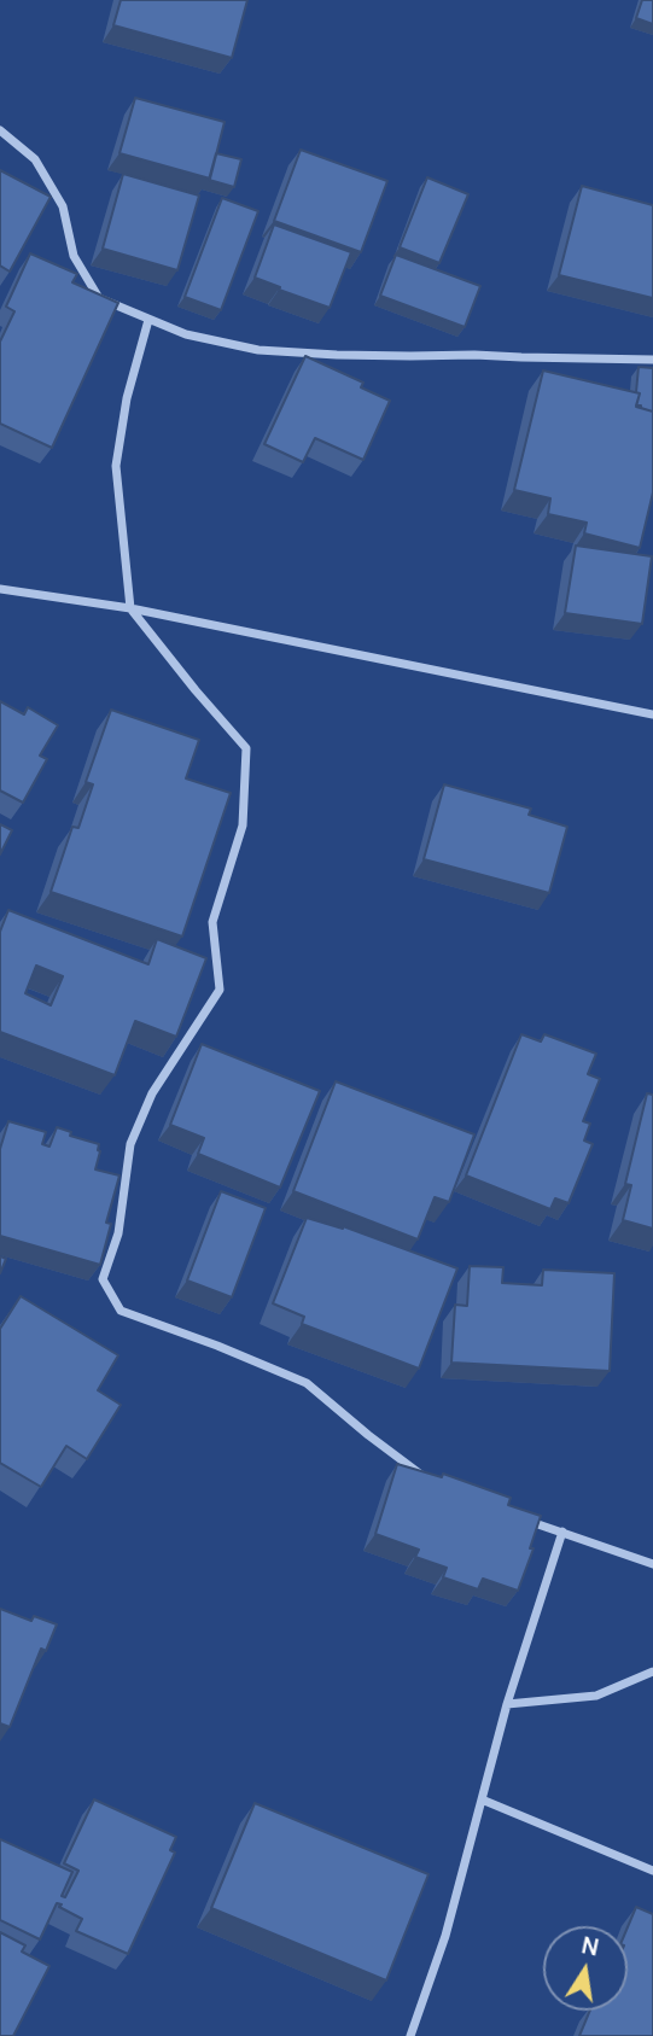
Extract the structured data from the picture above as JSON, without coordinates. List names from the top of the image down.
{
  "north": "top"
}
